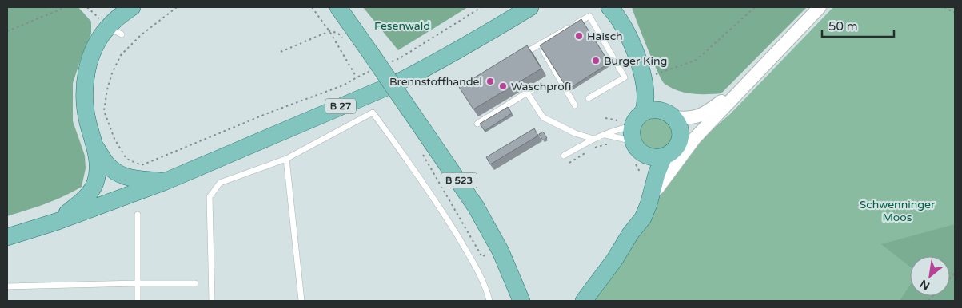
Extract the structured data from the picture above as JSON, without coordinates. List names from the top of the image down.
{
  "streets": {
    "main road": ["B 27", "B 523"]
  },
  "parks": ["Fesenwald", "Schwenninger Moos"],
  "places": [
    "Haisch",
    "Burger King",
    "Brennstoffhandel",
    "Waschprofi"
  ],
  "scale_bar": "50 m",
  "north": "bottom left"
}
